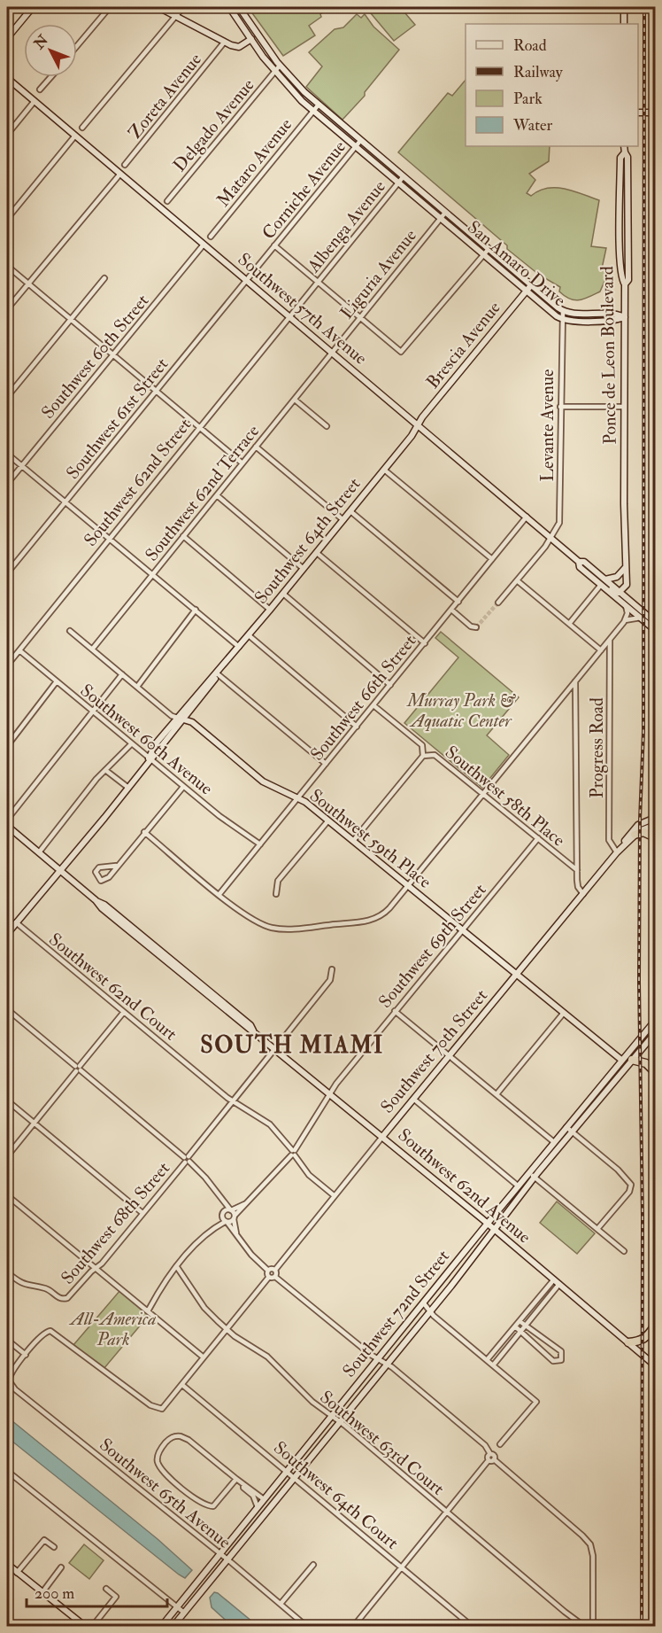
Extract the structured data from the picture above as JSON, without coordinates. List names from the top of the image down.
{
  "streets": {
    "street": [
      "Zoreta Avenue",
      "Delgado Avenue",
      "Mataro Avenue",
      "Corniche Avenue",
      "Albenga Avenue",
      "San Amaro Drive",
      "Liguria Avenue",
      "Southwest 57th Avenue",
      "Brescia Avenue",
      "Ponce de Leon Boulevard",
      "Southwest 60th Street",
      "Southwest 61st Street",
      "Levante Avenue",
      "Southwest 62nd Street",
      "Southwest 62nd Terrace",
      "Southwest 64th Street",
      "Southwest 66th Street",
      "Southwest 60th Avenue",
      "Progress Road",
      "Southwest 58th Place",
      "Southwest 59th Place",
      "Southwest 69th Street",
      "Southwest 62nd Court",
      "Southwest 70th Street",
      "Southwest 62nd Avenue",
      "Southwest 68th Street",
      "Southwest 72nd Street",
      "Southwest 63rd Court",
      "Southwest 65th Avenue",
      "Southwest 64th Court"
    ]
  },
  "crossings": [
    ["Delgado Avenue", "San Amaro Drive"],
    ["Mataro Avenue", "San Amaro Drive"],
    ["Corniche Avenue", "San Amaro Drive"],
    ["Corniche Avenue", "Southwest 57th Avenue"],
    ["Corniche Avenue", "Southwest 61st Street"],
    ["Albenga Avenue", "San Amaro Drive"],
    ["Albenga Avenue", "Southwest 57th Avenue"],
    ["Albenga Avenue", "Southwest 62nd Street"],
    ["San Amaro Drive", "Liguria Avenue"],
    ["San Amaro Drive", "Brescia Avenue"],
    ["San Amaro Drive", "Ponce de Leon Boulevard"],
    ["San Amaro Drive", "Levante Avenue"],
    ["Liguria Avenue", "Southwest 57th Avenue"],
    ["Liguria Avenue", "Southwest 62nd Terrace"],
    ["Southwest 57th Avenue", "Brescia Avenue"],
    ["Southwest 57th Avenue", "Ponce de Leon Boulevard"],
    ["Southwest 57th Avenue", "Southwest 60th Street"],
    ["Southwest 57th Avenue", "Southwest 61st Street"],
    ["Southwest 57th Avenue", "Levante Avenue"],
    ["Southwest 57th Avenue", "Southwest 62nd Street"],
    ["Southwest 57th Avenue", "Southwest 62nd Terrace"],
    ["Southwest 57th Avenue", "Southwest 64th Street"],
    ["Southwest 57th Avenue", "Southwest 66th Street"],
    ["Brescia Avenue", "Southwest 64th Street"],
    ["Southwest 62nd Street", "Southwest 60th Avenue"],
    ["Southwest 62nd Terrace", "Southwest 59th Place"],
    ["Southwest 64th Street", "Southwest 60th Avenue"],
    ["Southwest 64th Street", "Southwest 59th Place"],
    ["Southwest 64th Street", "Southwest 62nd Court"],
    ["Southwest 64th Street", "Southwest 62nd Avenue"],
    ["Southwest 66th Street", "Southwest 60th Avenue"],
    ["Southwest 66th Street", "Southwest 58th Place"],
    ["Southwest 66th Street", "Southwest 59th Place"],
    ["Progress Road", "Southwest 70th Street"],
    ["Southwest 58th Place", "Southwest 69th Street"],
    ["Southwest 59th Place", "Southwest 69th Street"],
    ["Southwest 59th Place", "Southwest 70th Street"],
    ["Southwest 59th Place", "Southwest 72nd Street"],
    ["Southwest 69th Street", "Southwest 62nd Court"],
    ["Southwest 69th Street", "Southwest 62nd Avenue"],
    ["Southwest 62nd Court", "Southwest 70th Street"],
    ["Southwest 62nd Court", "Southwest 68th Street"],
    ["Southwest 70th Street", "Southwest 62nd Avenue"],
    ["Southwest 62nd Avenue", "Southwest 68th Street"],
    ["Southwest 62nd Avenue", "Southwest 72nd Street"],
    ["Southwest 72nd Street", "Southwest 63rd Court"],
    ["Southwest 72nd Street", "Southwest 65th Avenue"],
    ["Southwest 72nd Street", "Southwest 64th Court"]
  ],
  "districts": ["SOUTH MIAMI"],
  "parks": ["Murray Park & Aquatic Center", "All-America Park"],
  "legend": [
    "Road",
    "Railway",
    "Park",
    "Water"
  ],
  "scale_bar": "200 m",
  "north": "top left"
}
